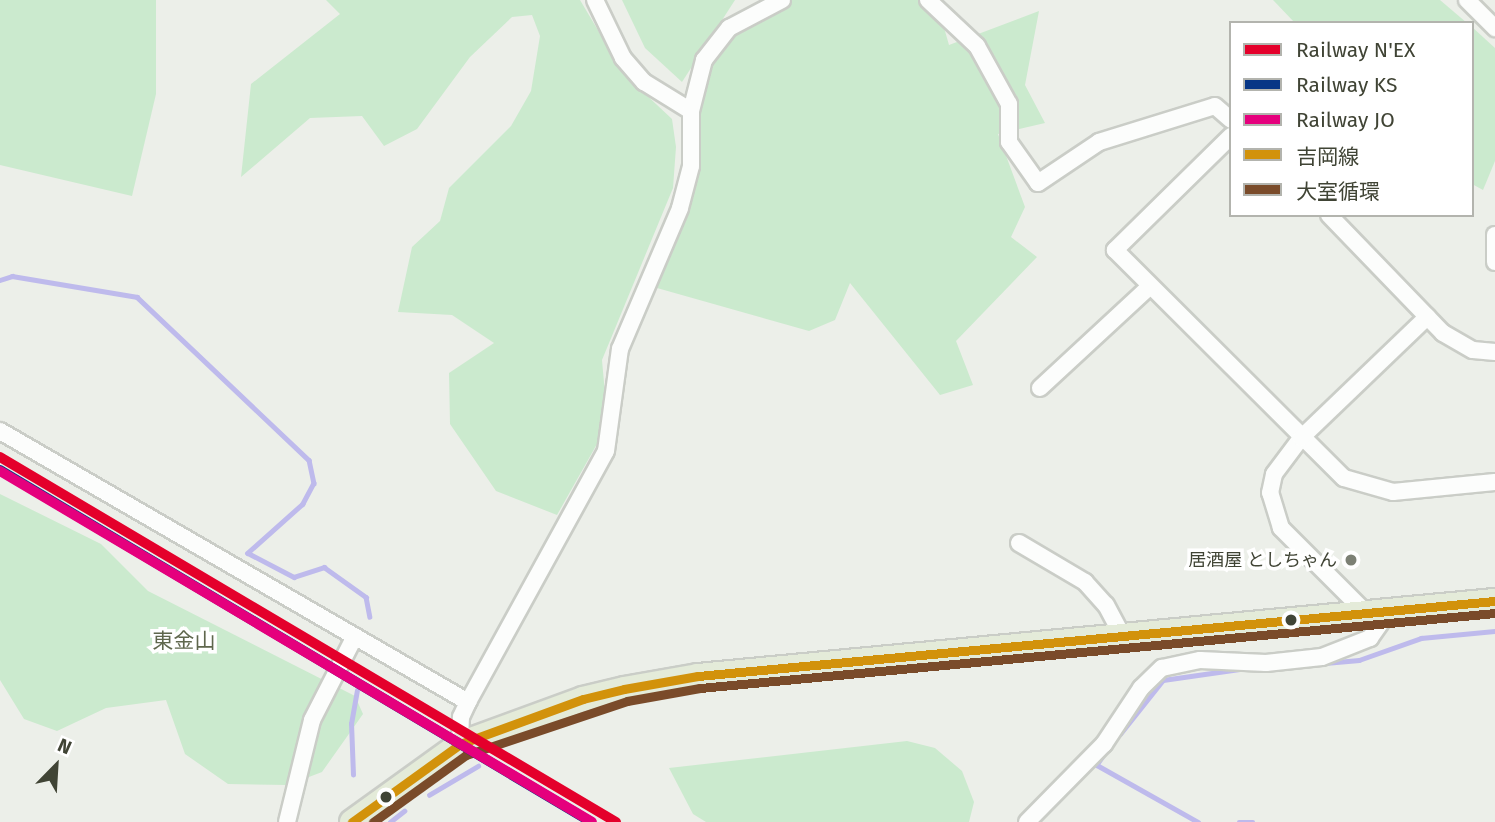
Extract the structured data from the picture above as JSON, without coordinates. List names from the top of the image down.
{
  "districts": ["東金山"],
  "places": ["居酒屋 としちゃん"],
  "lines": [
    "rail line N'EX",
    "rail line KS",
    "rail line JO",
    "transit line 吉岡線",
    "transit line 大室循環"
  ],
  "legend": [
    "Railway N'EX",
    "Railway KS",
    "Railway JO",
    "吉岡線",
    "大室循環"
  ],
  "north": "top right"
}
